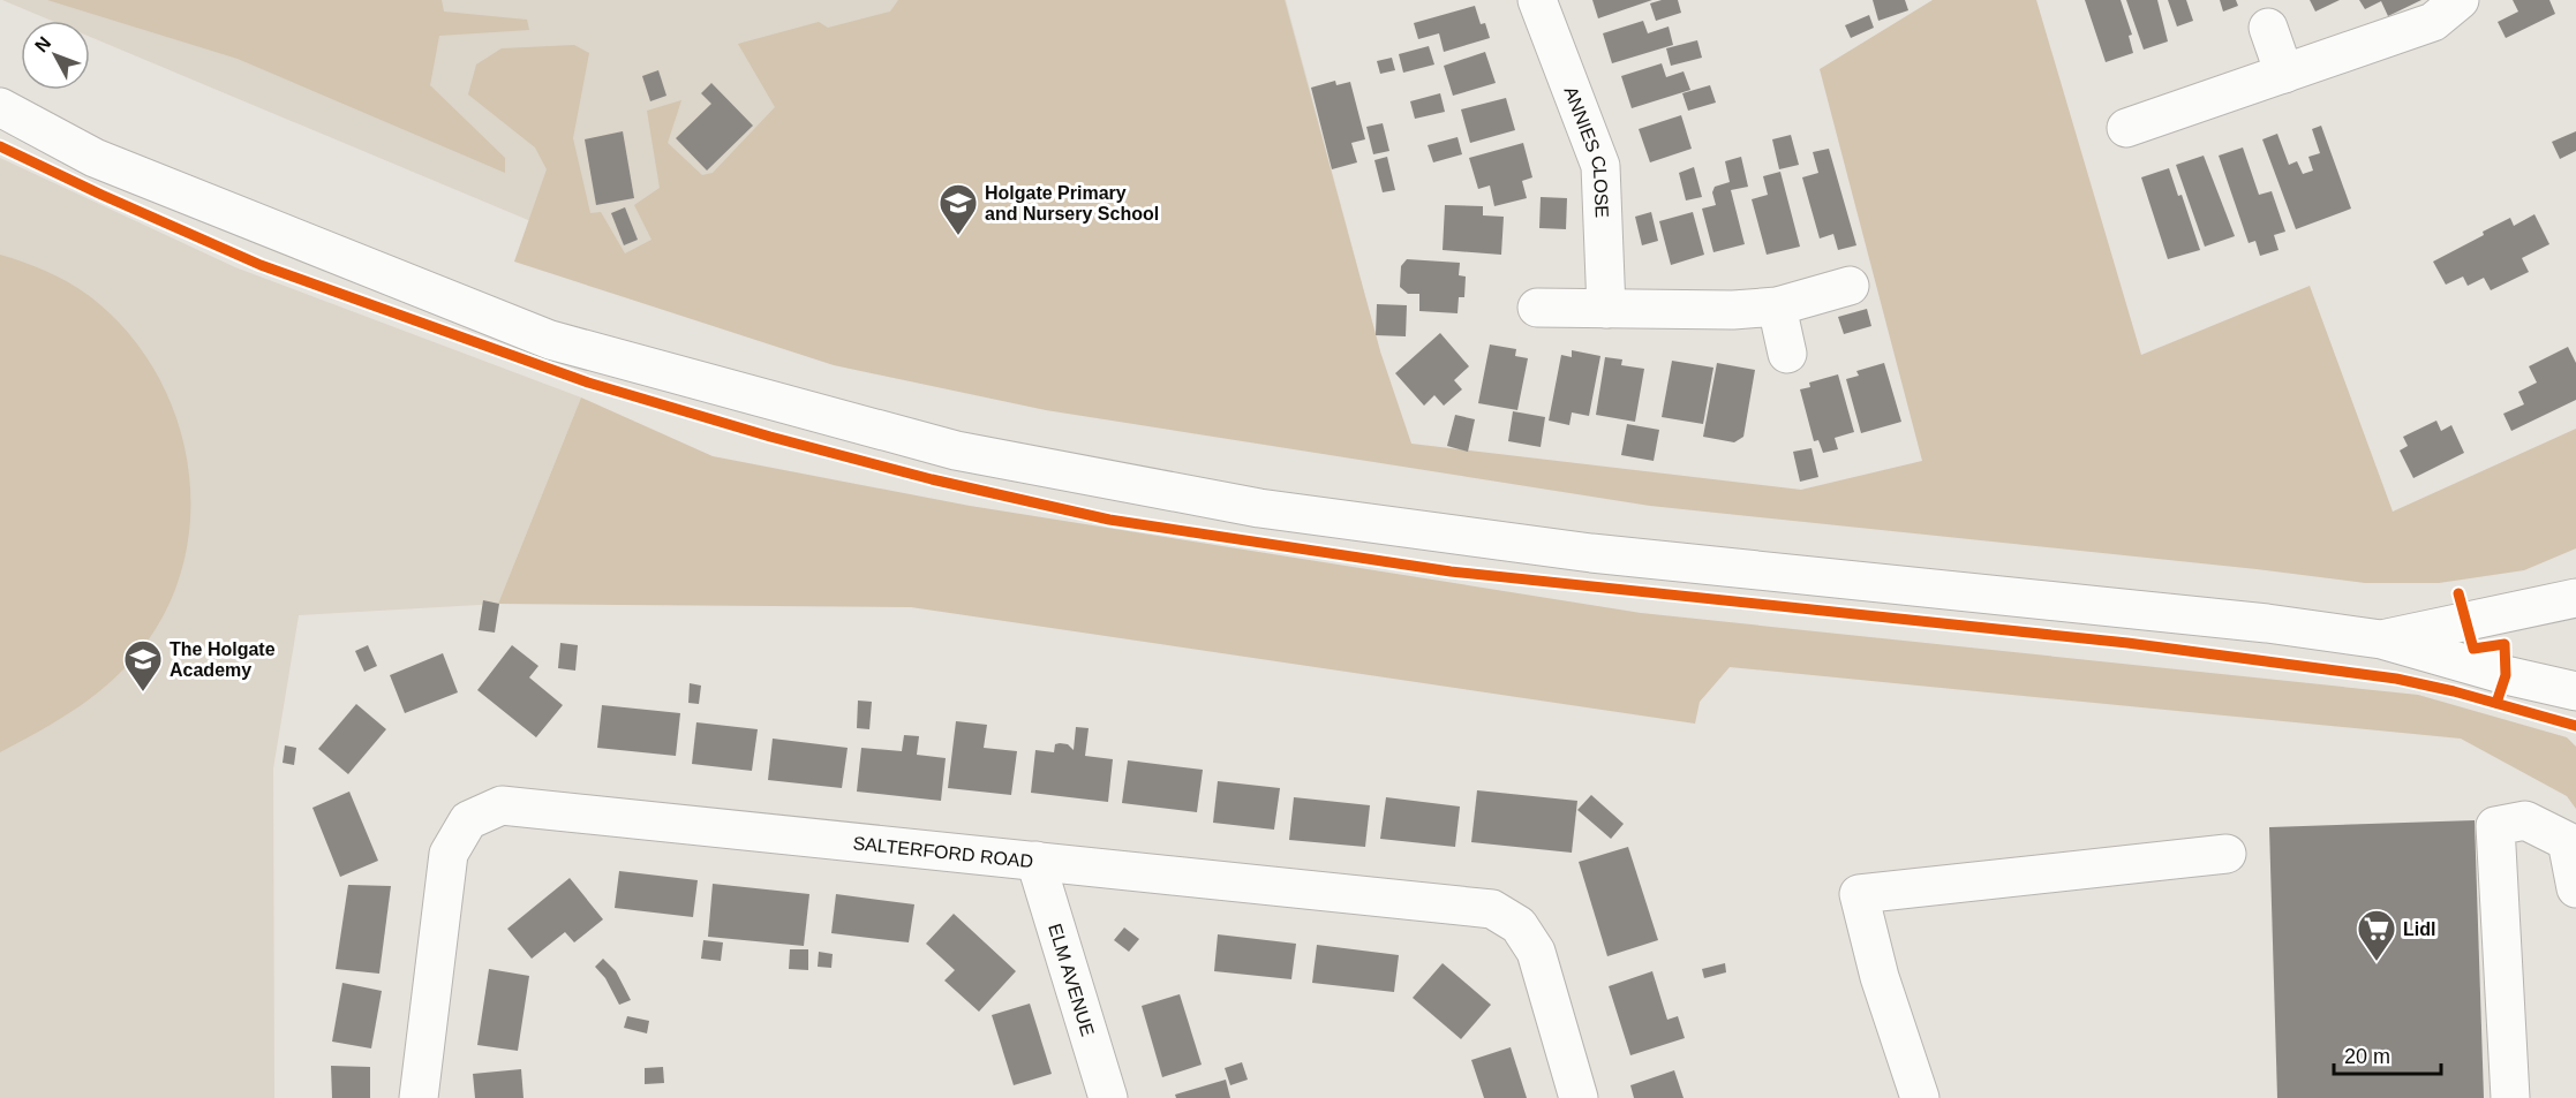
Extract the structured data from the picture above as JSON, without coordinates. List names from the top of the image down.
{
  "streets": {
    "street": ["ANNIES CLOSE", "SALTERFORD ROAD", "ELM AVENUE"]
  },
  "crossings": [
    ["SALTERFORD ROAD", "ELM AVENUE"]
  ],
  "places": {
    "school or university": ["Holgate Primary and Nursery School", "The Holgate Academy"],
    "supermarket": ["Lidl"]
  },
  "scale_bar": "20 m",
  "north": "top left"
}
